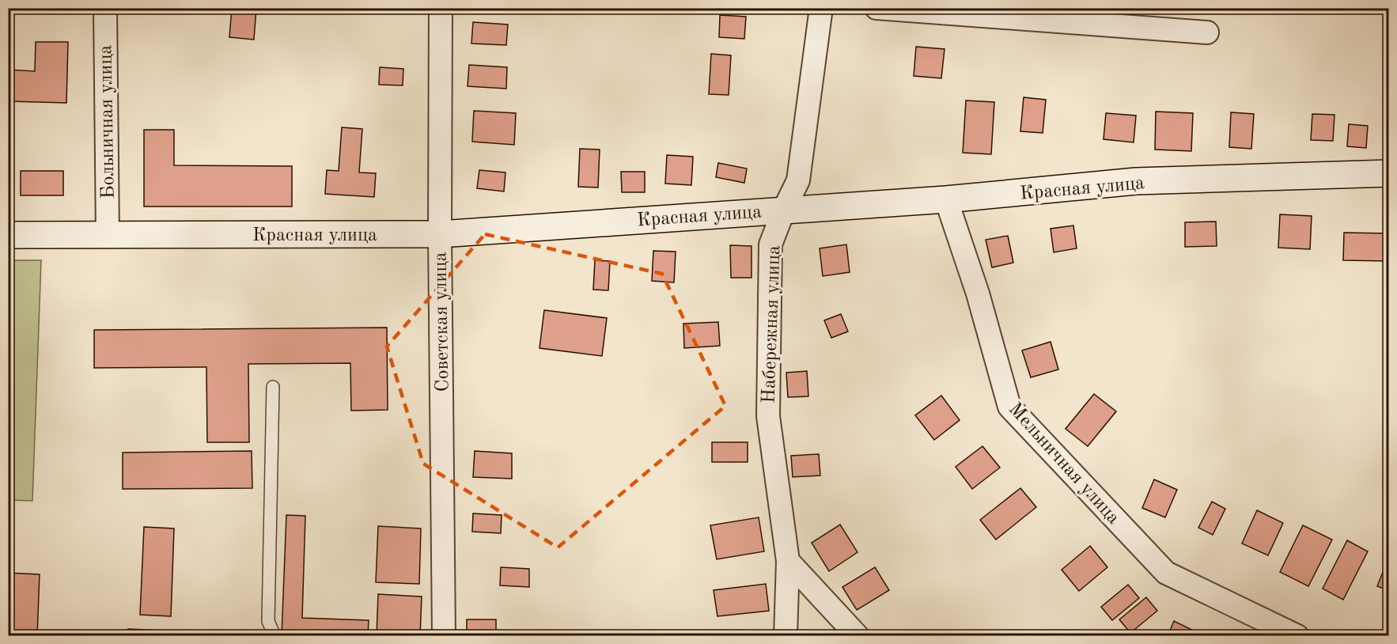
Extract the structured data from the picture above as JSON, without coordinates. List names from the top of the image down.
{
  "streets": {
    "street": [
      "Больничная улица",
      "Красная улица",
      "Советская улица",
      "Набережная улица",
      "Мельничная улица"
    ]
  },
  "crossings": [
    ["Больничная улица", "Красная улица"],
    ["Красная улица", "Советская улица"],
    ["Красная улица", "Набережная улица"],
    ["Красная улица", "Мельничная улица"]
  ]
}
